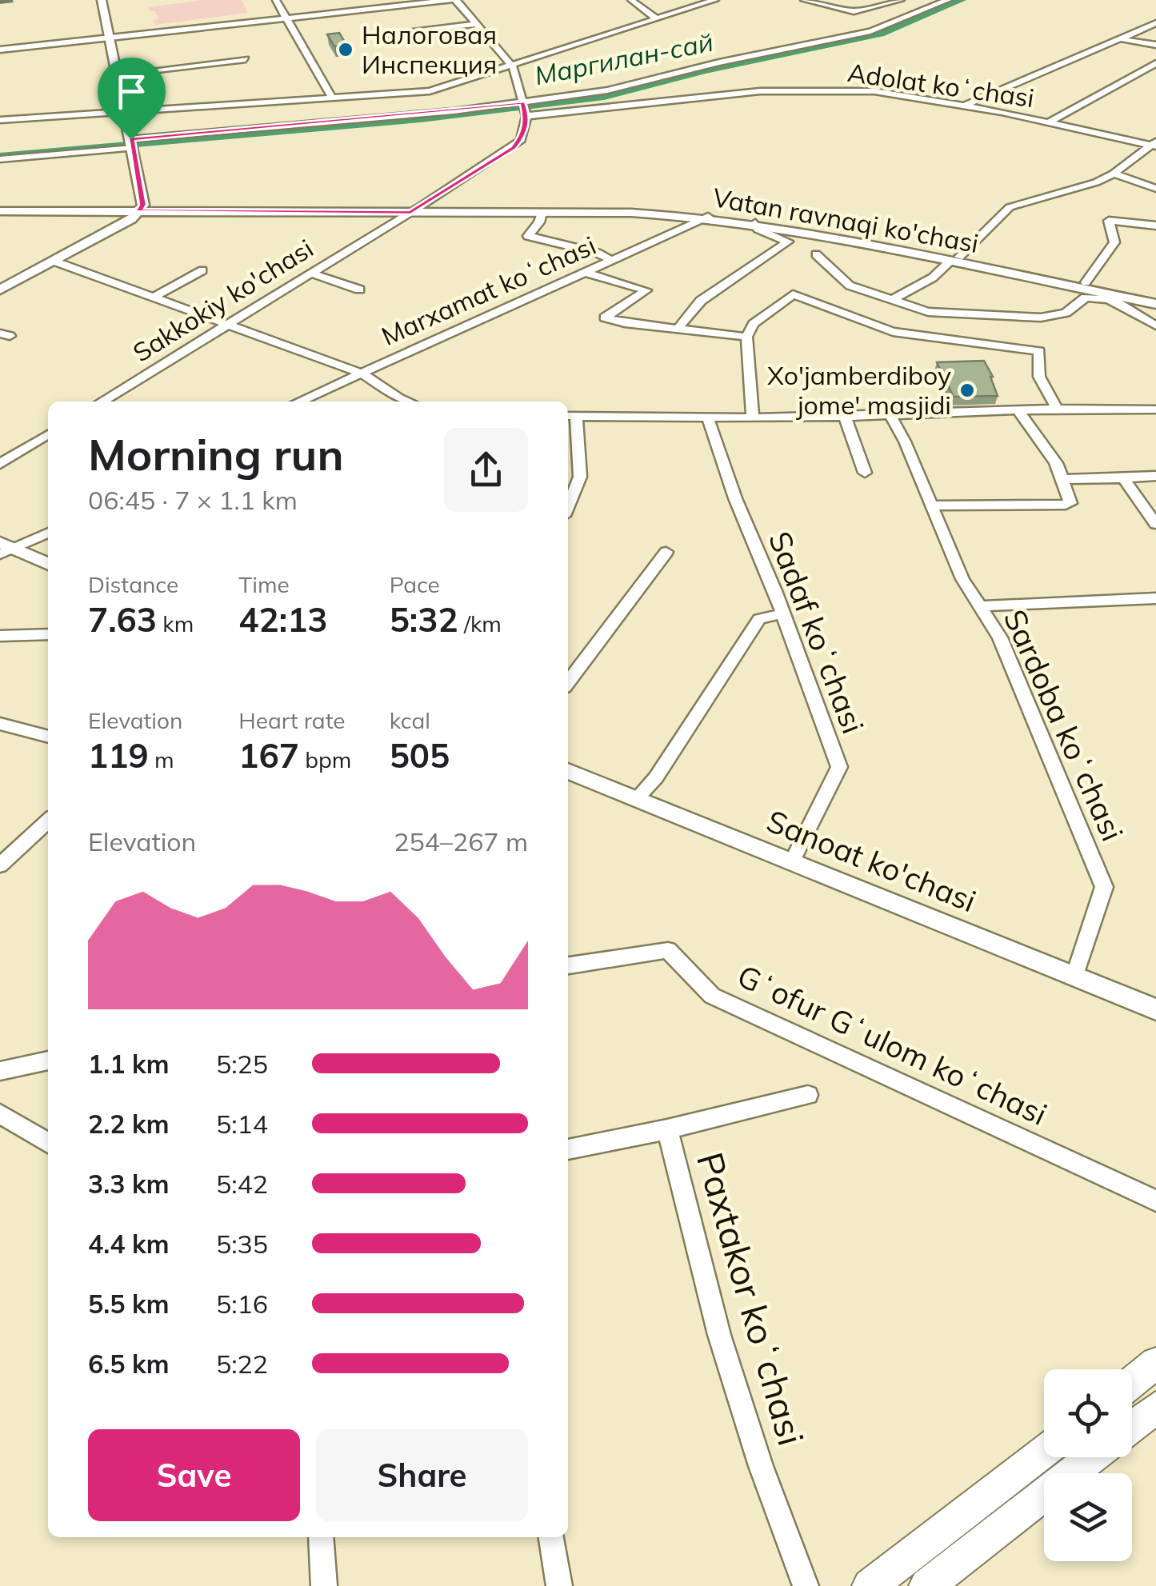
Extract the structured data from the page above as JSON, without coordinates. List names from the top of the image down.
{
  "streets": {
    "main road": ["Vatan ravnaqi ko'chasi", "Sanoat ko'chasi"],
    "street": [
      "Adolat koʻchasi",
      "Marxamat koʻchasi",
      "Sakkokiy ko'chasi",
      "Sadaf koʻchasi",
      "Sardoba koʻchasi",
      "Gʻofur Gʻulom koʻchasi",
      "Paxtakor koʻchasi"
    ]
  },
  "crossings": [
    ["Adolat koʻchasi", "Sakkokiy ko'chasi"],
    ["Vatan ravnaqi ko'chasi", "Marxamat koʻchasi"],
    ["Vatan ravnaqi ko'chasi", "Sakkokiy ko'chasi"],
    ["Sadaf koʻchasi", "Sanoat ko'chasi"],
    ["Sardoba koʻchasi", "Sanoat ko'chasi"]
  ],
  "water": ["Маргилан-сай"],
  "places": ["Налоговая Инспекция", "Xo'jamberdiboy jome' masjidi"],
  "page": {
    "heading": ["Morning run", "06:45 · 7 × 1.1 km"],
    "stats": [
      ["Distance", "7.63 km"],
      ["Time", "42:13"],
      ["Pace", "5:32 /km"],
      ["Elevation", "119 m"],
      ["Heart rate", "167 bpm"],
      ["kcal", "505"]
    ],
    "chart": ["Elevation", "254–267 m"],
    "list": [
      {
        "name": "1.1 km",
        "note": "5:25"
      },
      {
        "name": "2.2 km",
        "note": "5:14"
      },
      {
        "name": "3.3 km",
        "note": "5:42"
      },
      {
        "name": "4.4 km",
        "note": "5:35"
      },
      {
        "name": "5.5 km",
        "note": "5:16"
      },
      {
        "name": "6.5 km",
        "note": "5:22"
      }
    ],
    "buttons": ["Save", "Share"]
  }
}
